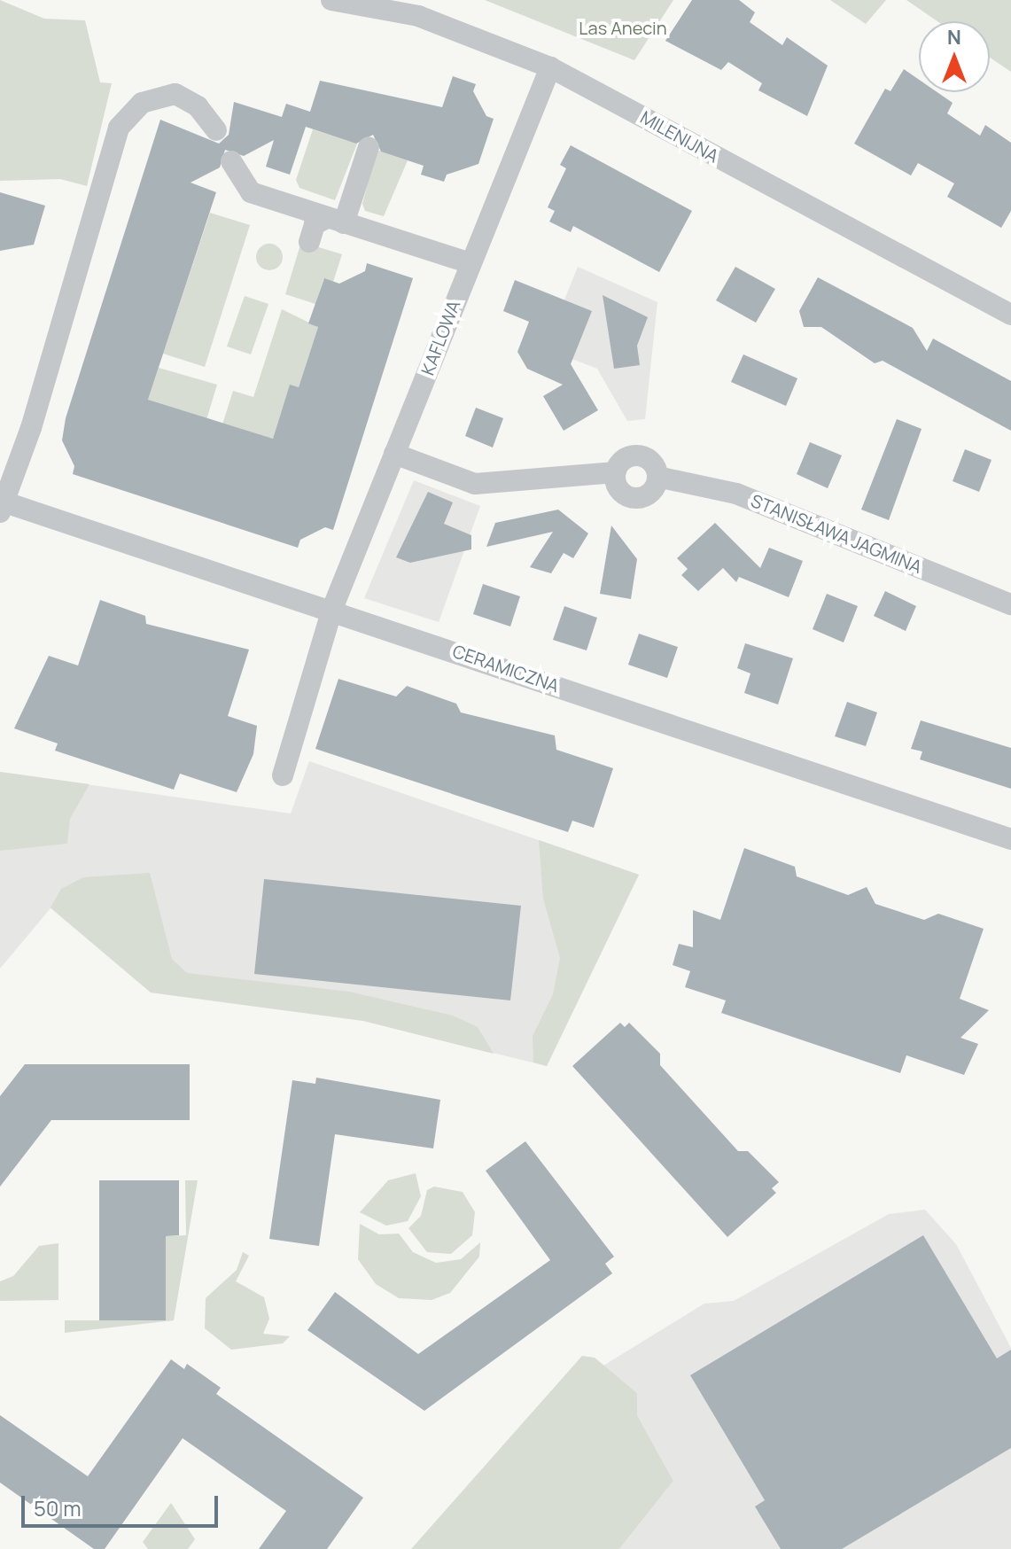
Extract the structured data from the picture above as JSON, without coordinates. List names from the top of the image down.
{
  "streets": {
    "street": [
      "MILENIJNA",
      "KAFLOWA",
      "STANISŁAWA JAGMINA",
      "CERAMICZNA"
    ]
  },
  "crossings": [
    ["MILENIJNA", "KAFLOWA"],
    ["KAFLOWA", "CERAMICZNA"]
  ],
  "parks": ["Las Anecin"],
  "scale_bar": "50 m",
  "north": "top"
}
